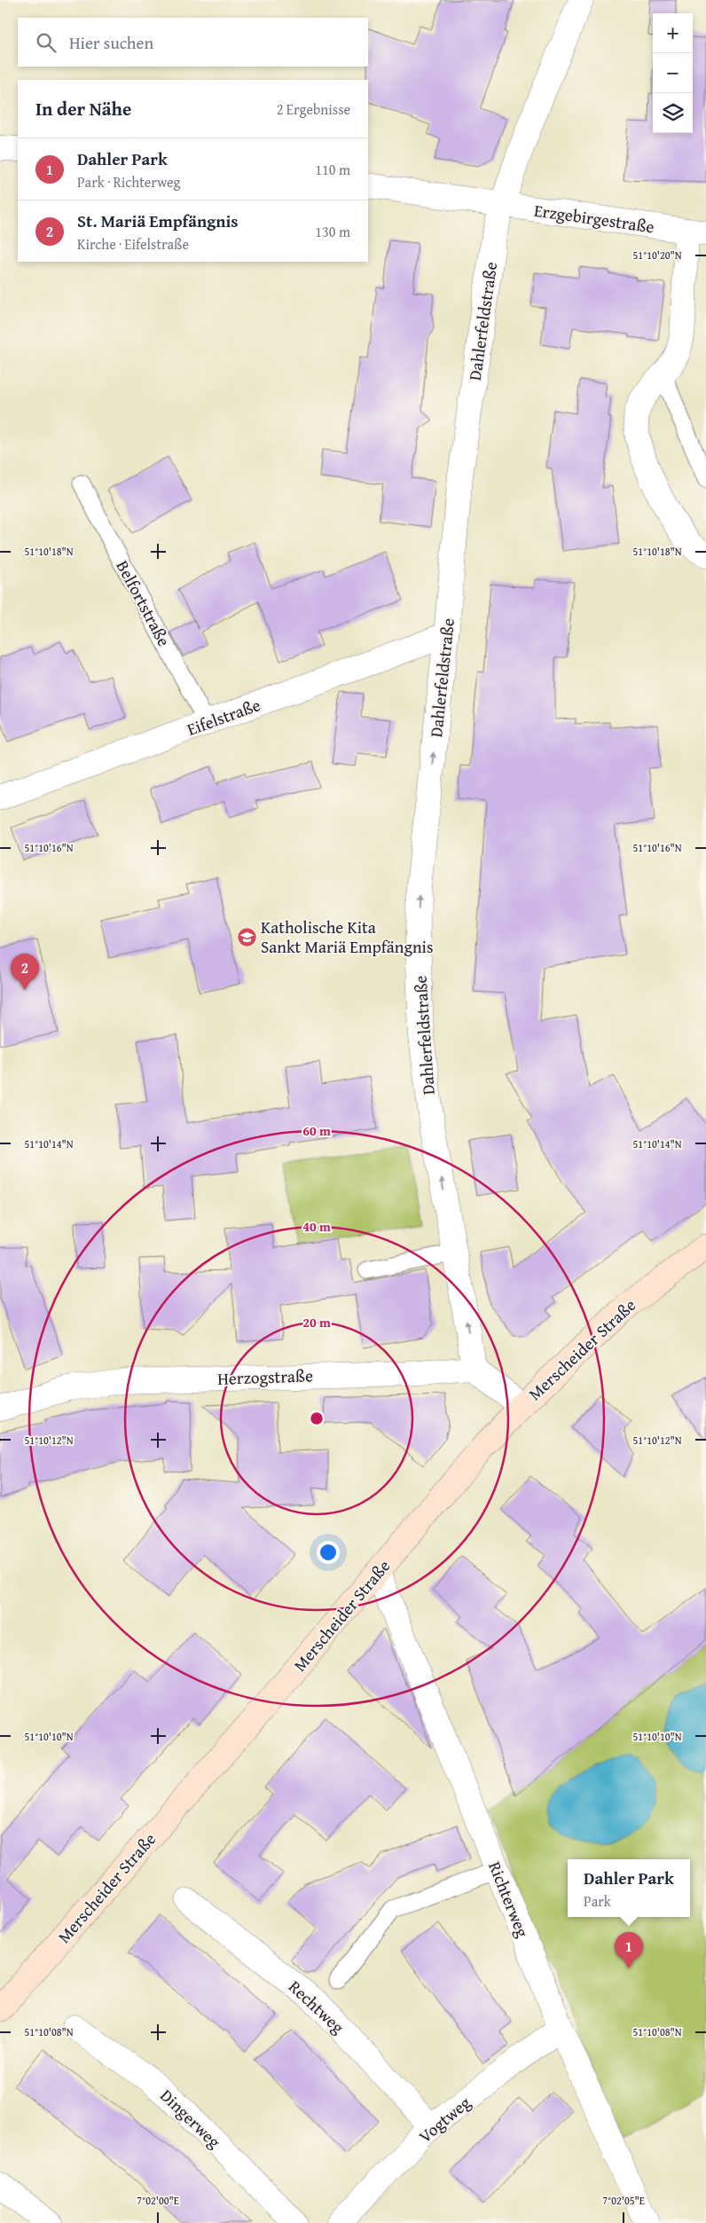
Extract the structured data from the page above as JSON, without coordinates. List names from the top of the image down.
{
  "streets": {
    "main road": ["Merscheider Straße"],
    "street": [
      "Erzgebirgestraße",
      "Dahlerfeldstraße",
      "Eifelstraße",
      "Herzogstraße",
      "Richterweg",
      "Rechtweg",
      "Dingerweg",
      "Vogtweg"
    ],
    "lane": ["Belfortstraße"]
  },
  "crossings": [
    ["Erzgebirgestraße", "Dahlerfeldstraße"],
    ["Dahlerfeldstraße", "Eifelstraße"],
    ["Dahlerfeldstraße", "Herzogstraße"],
    ["Belfortstraße", "Eifelstraße"],
    ["Merscheider Straße", "Richterweg"],
    ["Richterweg", "Vogtweg"],
    ["Rechtweg", "Vogtweg"]
  ],
  "one_way": ["Dahlerfeldstraße"],
  "places": {
    "school or university": ["Katholische Kita Sankt Mariä Empfängnis"]
  },
  "page": {
    "map_buttons": ["+", "−"],
    "search": "Hier suchen",
    "heading": ["In der Nähe", "2 Ergebnisse"],
    "list": [
      {
        "mark": "1",
        "name": "Dahler Park",
        "note": "Park · Richterweg",
        "value": "110 m"
      },
      {
        "mark": "2",
        "name": "St. Mariä Empfängnis",
        "note": "Kirche · Eifelstraße",
        "value": "130 m"
      }
    ],
    "pins": ["2", "1"],
    "popup": ["Dahler Park", "Park"]
  },
  "coordinates": [
    "51°10'20\"N",
    "51°10'18\"N",
    "51°10'16\"N",
    "51°10'14\"N",
    "51°10'12\"N",
    "51°10'10\"N",
    "51°10'08\"N",
    "7°02'00\"E",
    "7°02'05\"E"
  ],
  "rings": ["60 m", "40 m", "20 m"]
}
